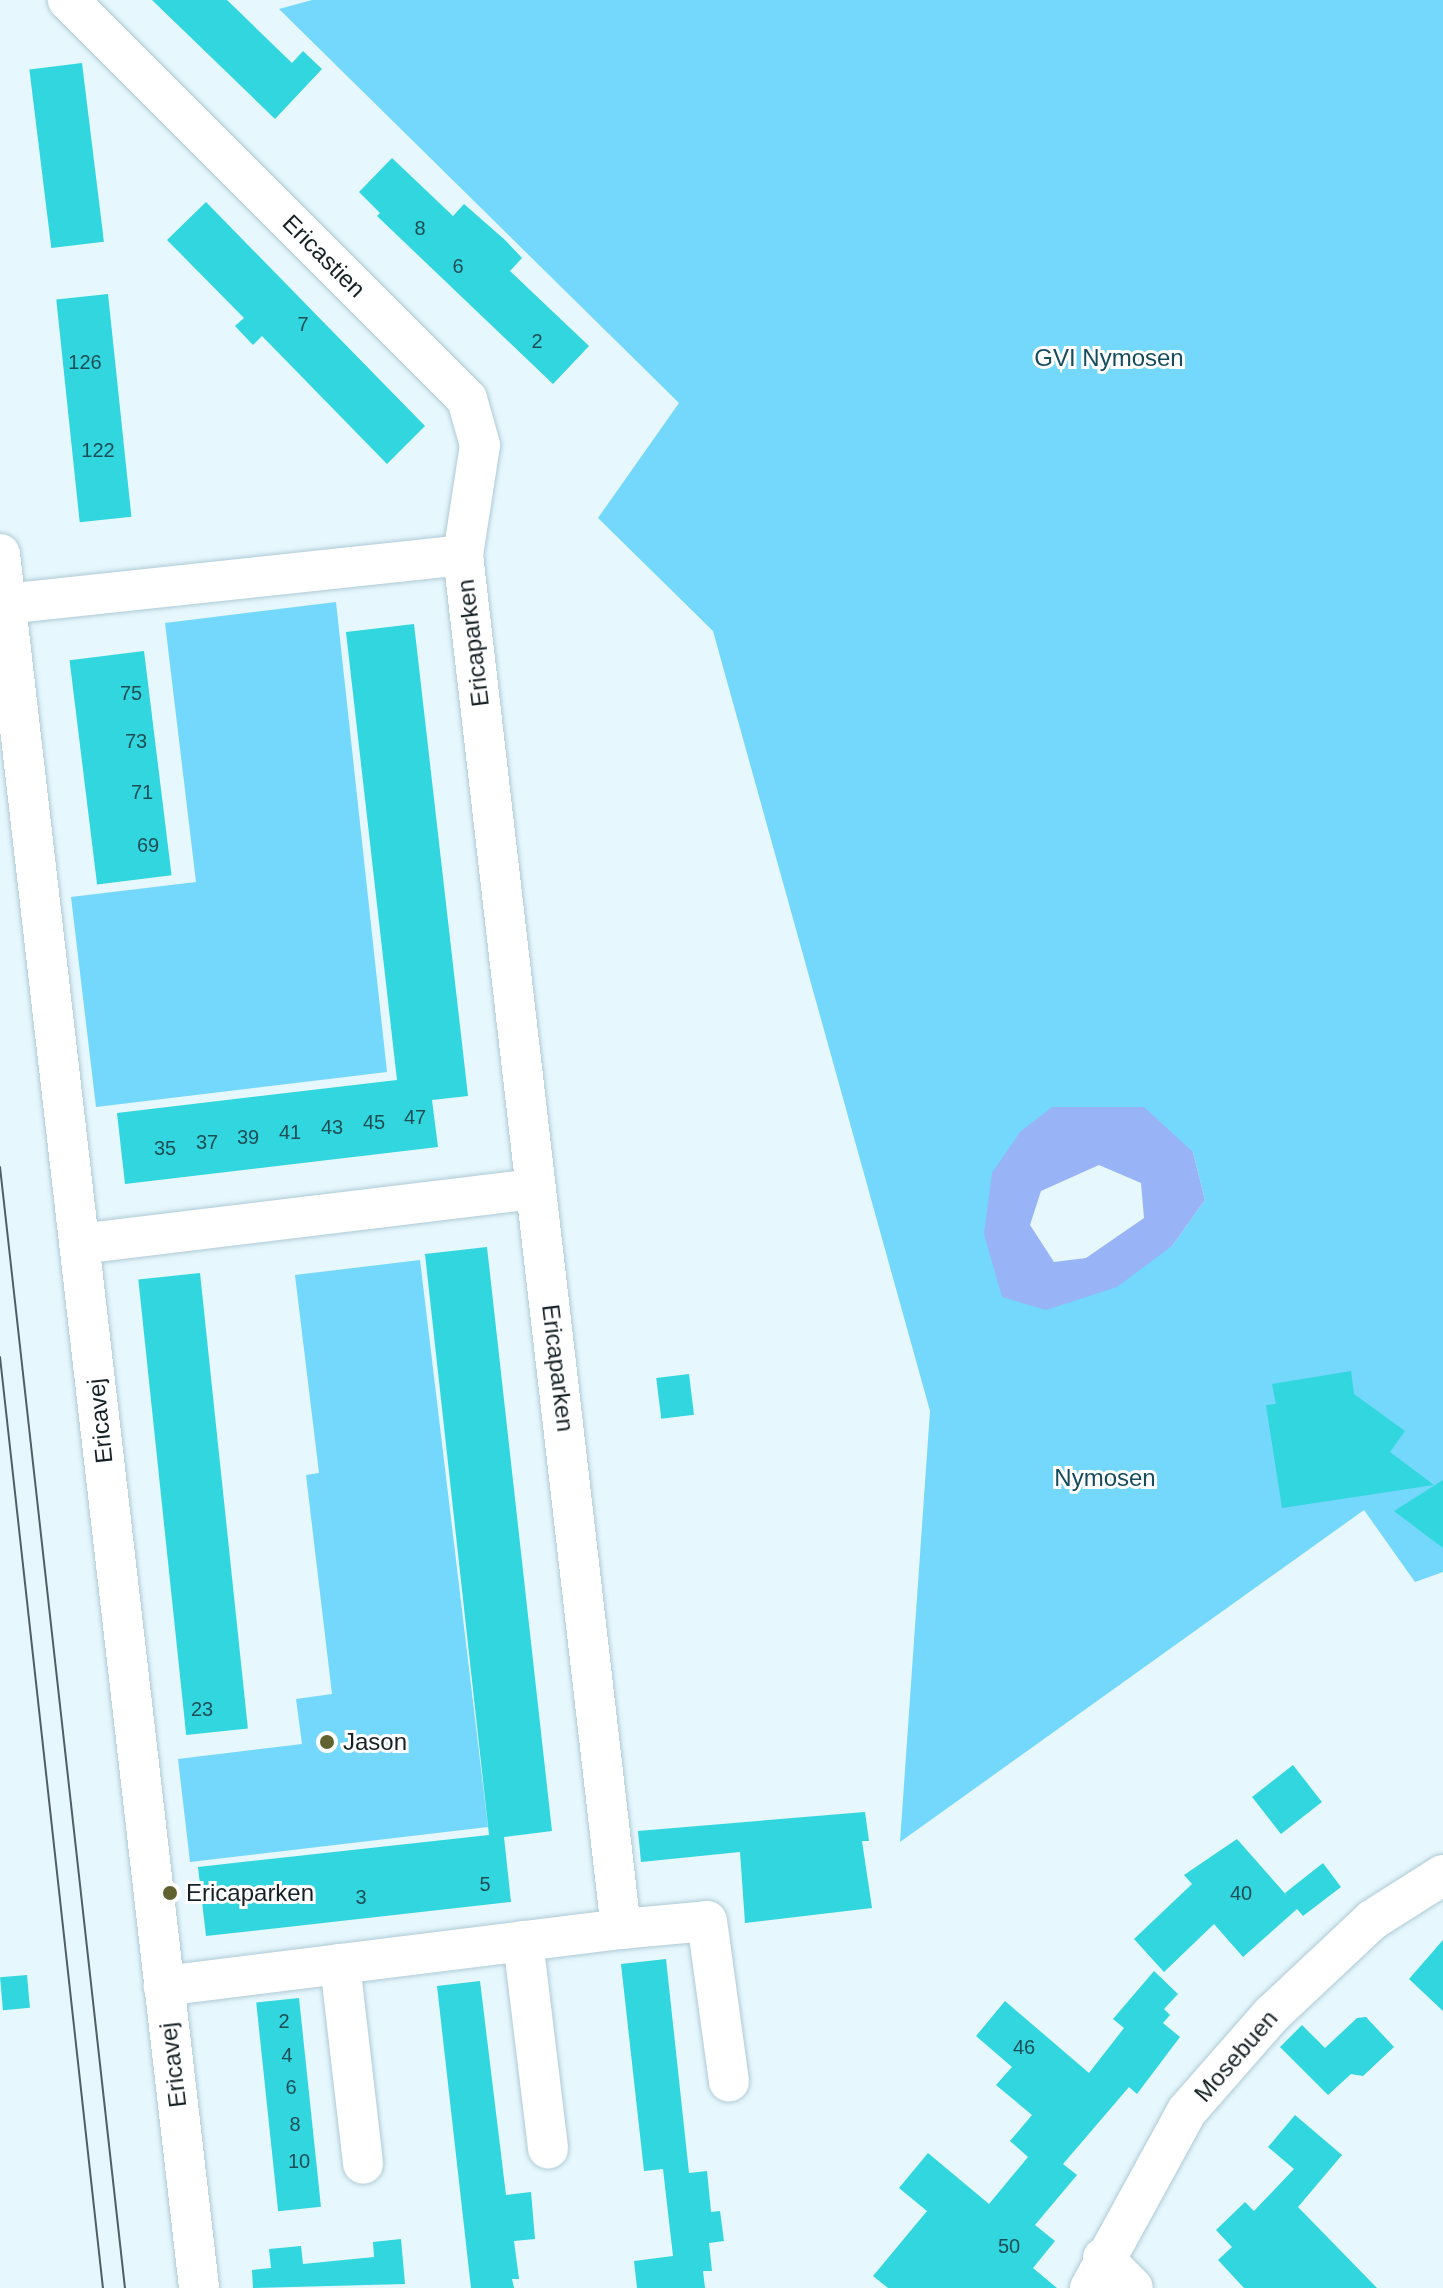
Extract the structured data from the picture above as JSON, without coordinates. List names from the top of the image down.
{
  "streets": {
    "street": [
      "Ericastien",
      "Ericaparken",
      "Ericavej",
      "Mosebuen"
    ]
  },
  "crossings": [
    ["Ericastien", "Ericaparken"],
    ["Ericaparken", "Ericavej"]
  ],
  "parks": ["GVI Nymosen", "Nymosen"],
  "places": ["Jason", "Ericaparken"],
  "house_numbers": [
    "8",
    "6",
    "7",
    "2",
    "126",
    "122",
    "75",
    "73",
    "71",
    "69",
    "47",
    "45",
    "43",
    "41",
    "39",
    "37",
    "35",
    "23",
    "5",
    "40",
    "3",
    "2",
    "46",
    "4",
    "6",
    "8",
    "10",
    "50"
  ]
}
